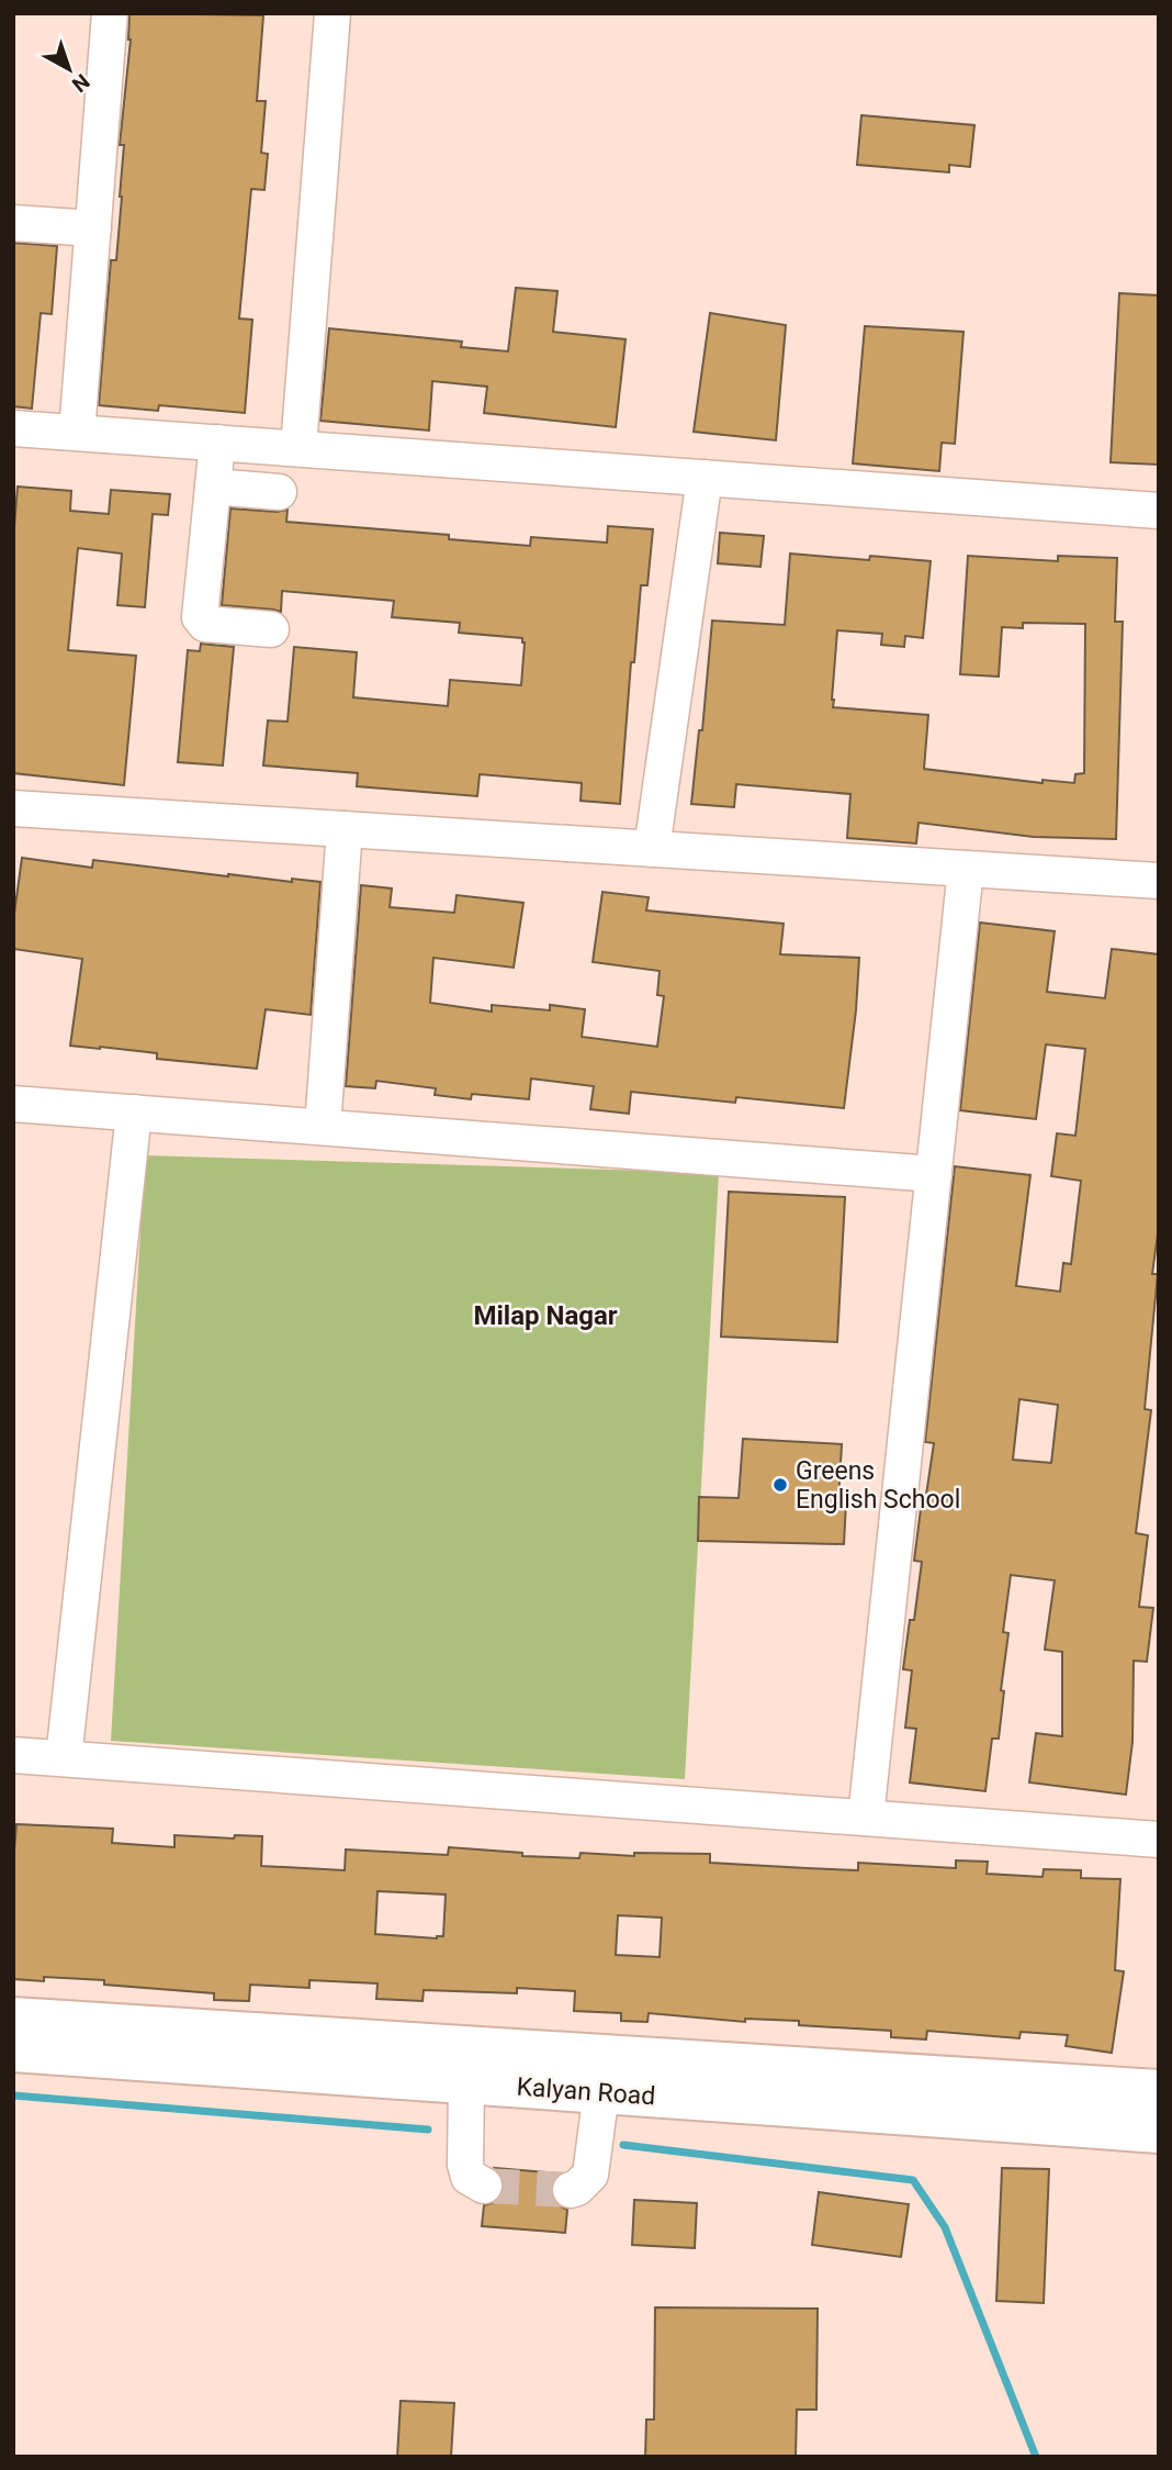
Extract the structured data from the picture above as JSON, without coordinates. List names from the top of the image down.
{
  "streets": {
    "main road": ["Kalyan Road"]
  },
  "districts": ["Milap Nagar"],
  "places": ["Greens English School"],
  "north": "bottom right"
}
